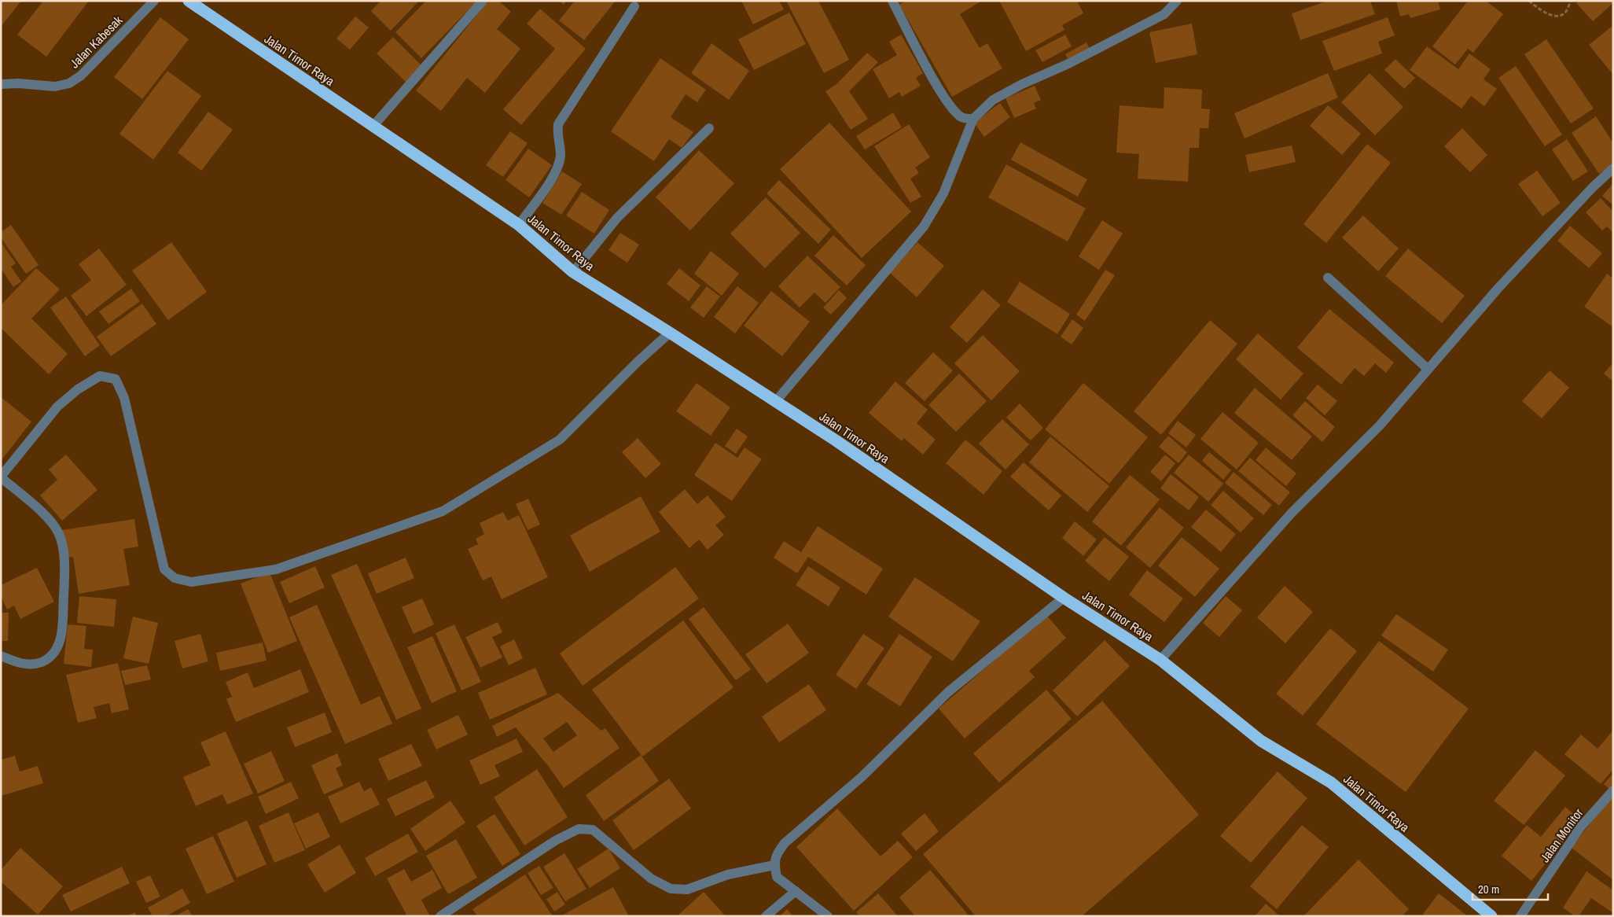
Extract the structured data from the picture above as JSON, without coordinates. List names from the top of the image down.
{
  "streets": {
    "highway": ["Jalan Timor Raya"],
    "street": ["Jalan Kabesak", "Jalan Monitor"]
  },
  "scale_bar": "20 m"
}
